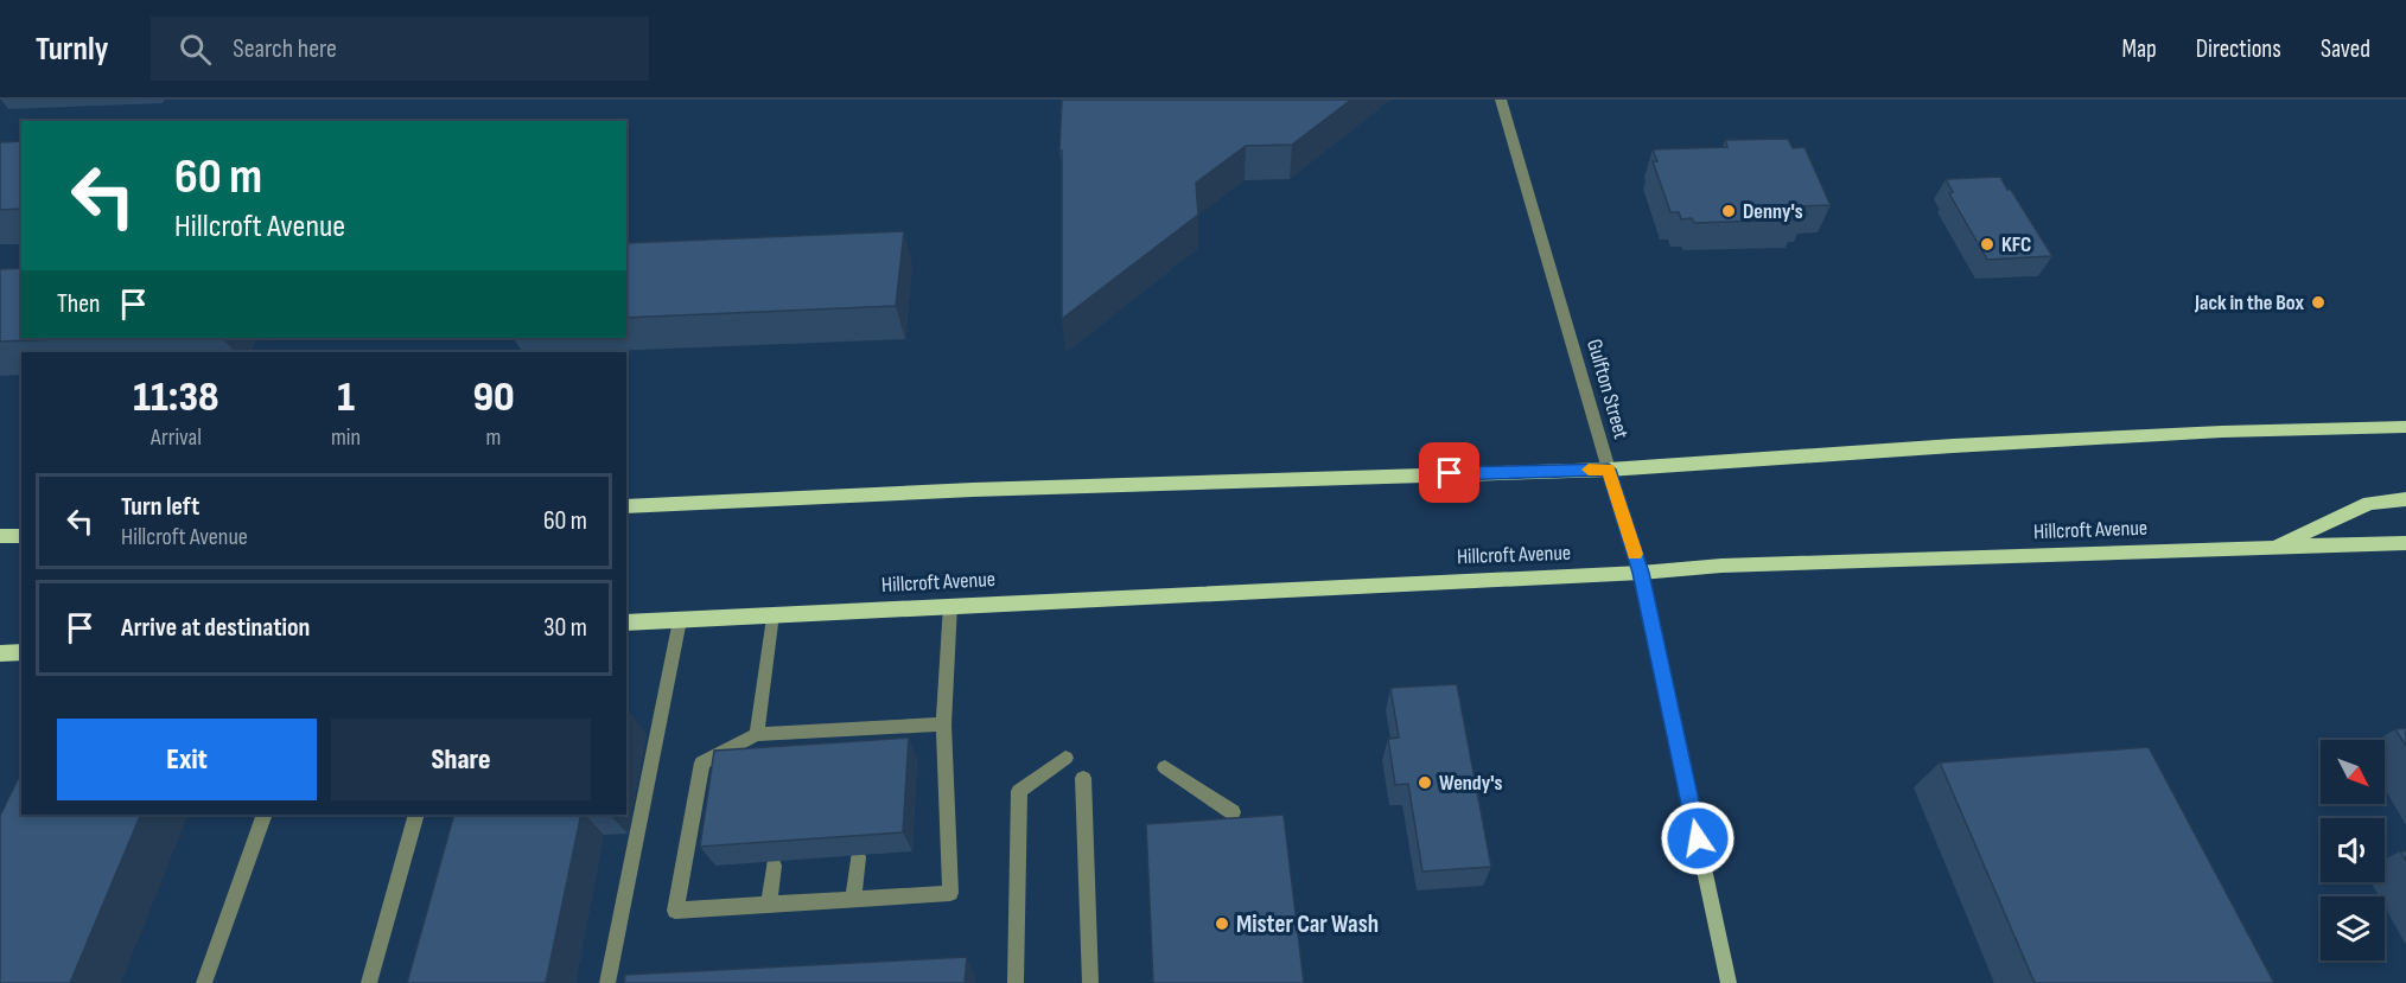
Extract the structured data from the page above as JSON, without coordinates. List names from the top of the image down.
{
  "streets": {
    "main road": ["Gulfton Street", "Hillcroft Avenue"]
  },
  "crossings": [
    ["Gulfton Street", "Hillcroft Avenue"]
  ],
  "places": [
    "Denny's",
    "KFC",
    "Jack in the Box",
    "Wendy's",
    "Mister Car Wash"
  ],
  "north": "bottom right",
  "page": {
    "header": "Turnly",
    "search": "Search here",
    "nav": ["Map", "Directions", "Saved"],
    "turn": ["60 m", "Hillcroft Avenue"],
    "then": "Then",
    "eta": [
      "11:38",
      "Arrival",
      "1",
      "min",
      "90",
      "m"
    ],
    "list": [
      {
        "name": "Turn left",
        "note": "Hillcroft Avenue",
        "value": "60 m"
      },
      {
        "name": "Arrive at destination",
        "value": "30 m"
      }
    ],
    "buttons": ["Exit", "Share"]
  }
}
